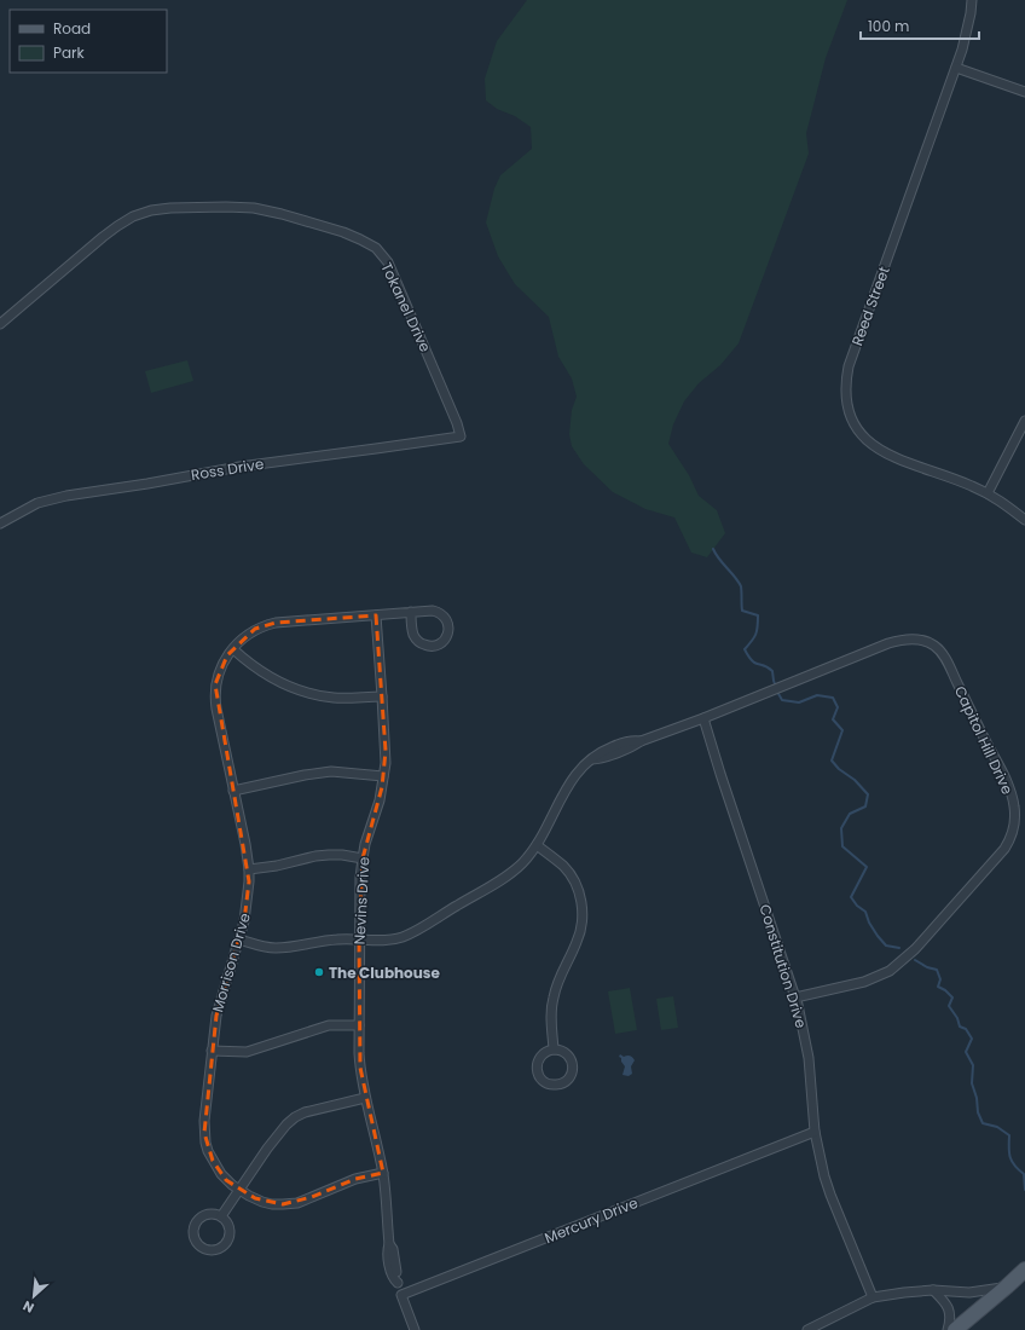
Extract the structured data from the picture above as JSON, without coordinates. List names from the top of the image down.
{
  "streets": {
    "street": [
      "Reed Street",
      "Tokanel Drive",
      "Ross Drive",
      "Capitol Hill Drive",
      "Nevins Drive",
      "Morrison Drive",
      "Constitution Drive",
      "Mercury Drive"
    ]
  },
  "crossings": [
    ["Tokanel Drive", "Ross Drive"],
    ["Capitol Hill Drive", "Nevins Drive"],
    ["Capitol Hill Drive", "Morrison Drive"],
    ["Capitol Hill Drive", "Constitution Drive"],
    ["Nevins Drive", "Morrison Drive"],
    ["Nevins Drive", "Mercury Drive"],
    ["Constitution Drive", "Mercury Drive"]
  ],
  "places": ["The Clubhouse"],
  "legend": ["Road", "Park"],
  "scale_bar": "100 m",
  "north": "bottom left"
}
